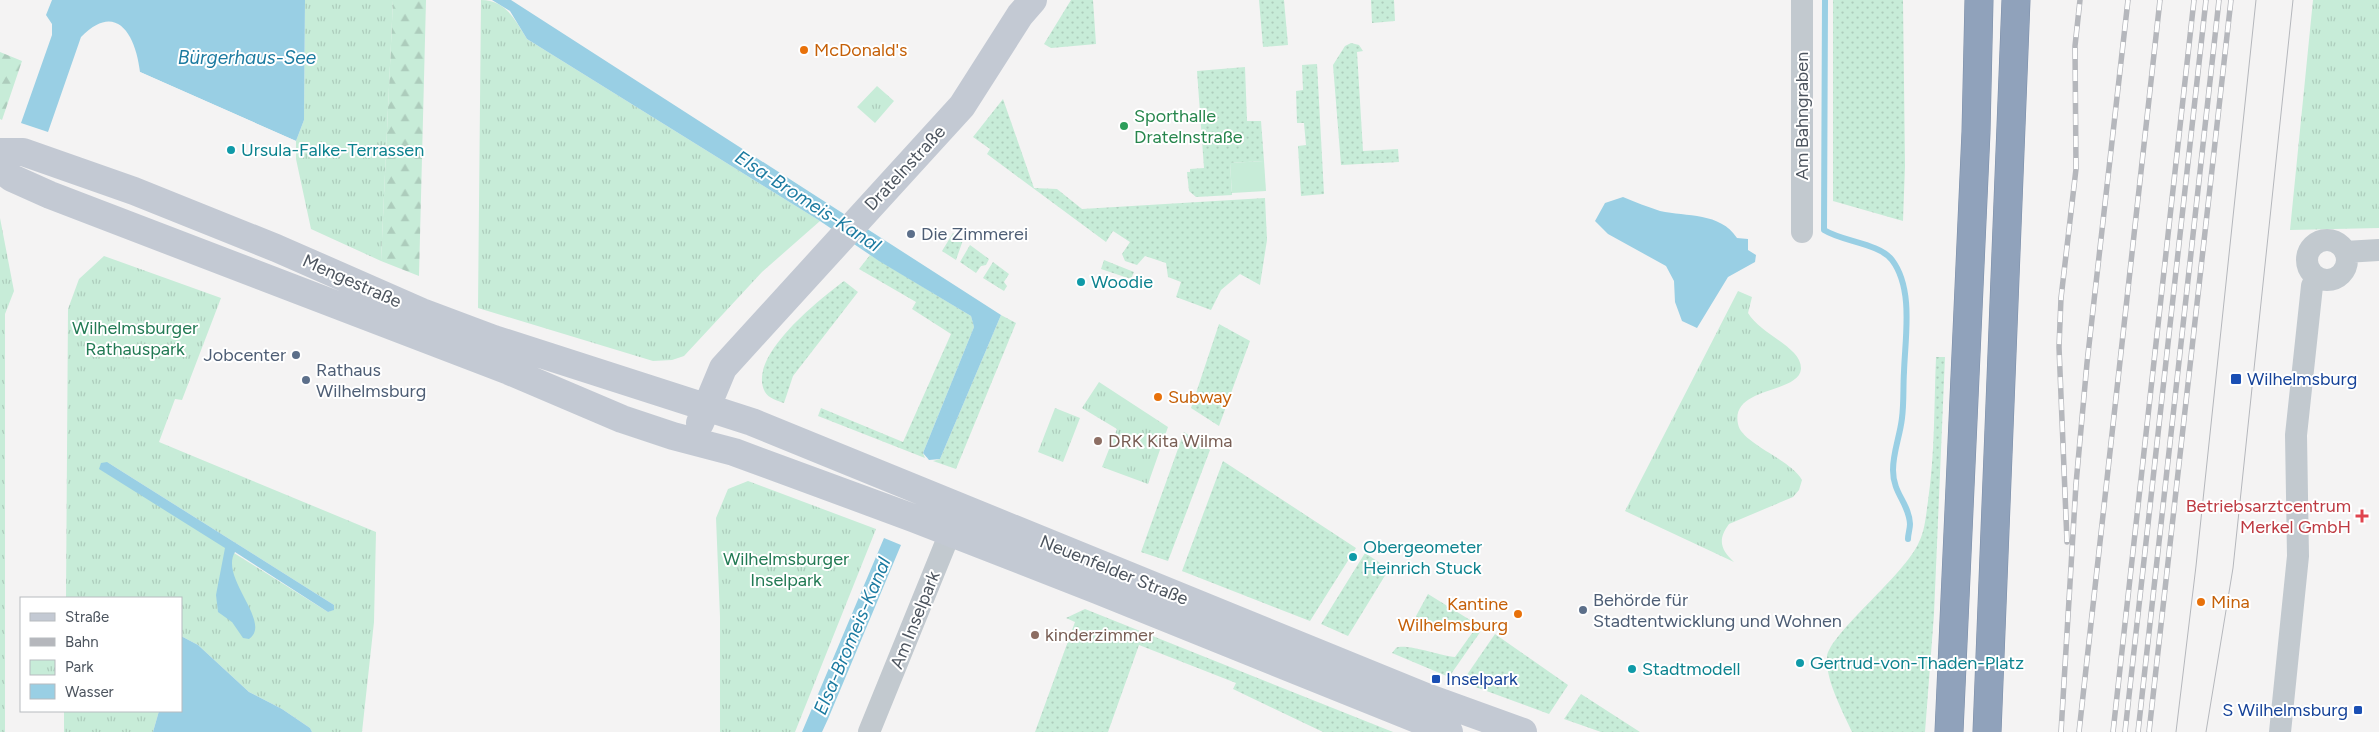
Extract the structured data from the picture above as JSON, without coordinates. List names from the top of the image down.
{
  "streets": {
    "main road": ["Dratelnstraße", "Mengestraße", "Neuenfelder Straße"],
    "street": ["Am Bahngraben", "Am Inselpark"]
  },
  "crossings": [
    ["Dratelnstraße", "Mengestraße"],
    ["Dratelnstraße", "Neuenfelder Straße"],
    ["Mengestraße", "Neuenfelder Straße"],
    ["Neuenfelder Straße", "Am Inselpark"]
  ],
  "water": ["Bürgerhaus-See", "Elsa-Bromeis-Kanal"],
  "parks": ["Wilhelmsburger Rathauspark", "Wilhelmsburger Inselpark"],
  "places": {
    "other": [
      "McDonald's",
      "Sporthalle Dratelnstraße",
      "Ursula-Falke-Terrassen",
      "Die Zimmerei",
      "Woodie",
      "Jobcenter",
      "Rathaus Wilhelmsburg",
      "Subway",
      "DRK Kita Wilma",
      "Obergeometer Heinrich Stuck",
      "Mina",
      "Behörde für Stadtentwicklung und Wohnen",
      "Kantine Wilhelmsburg",
      "kinderzimmer",
      "Gertrud-von-Thaden-Platz",
      "Stadtmodell"
    ],
    "transit": ["Wilhelmsburg", "Inselpark", "S Wilhelmsburg"],
    "health": ["Betriebsarztcentrum Merkel GmbH"]
  },
  "legend": [
    "Straße",
    "Bahn",
    "Park",
    "Wasser"
  ]
}
